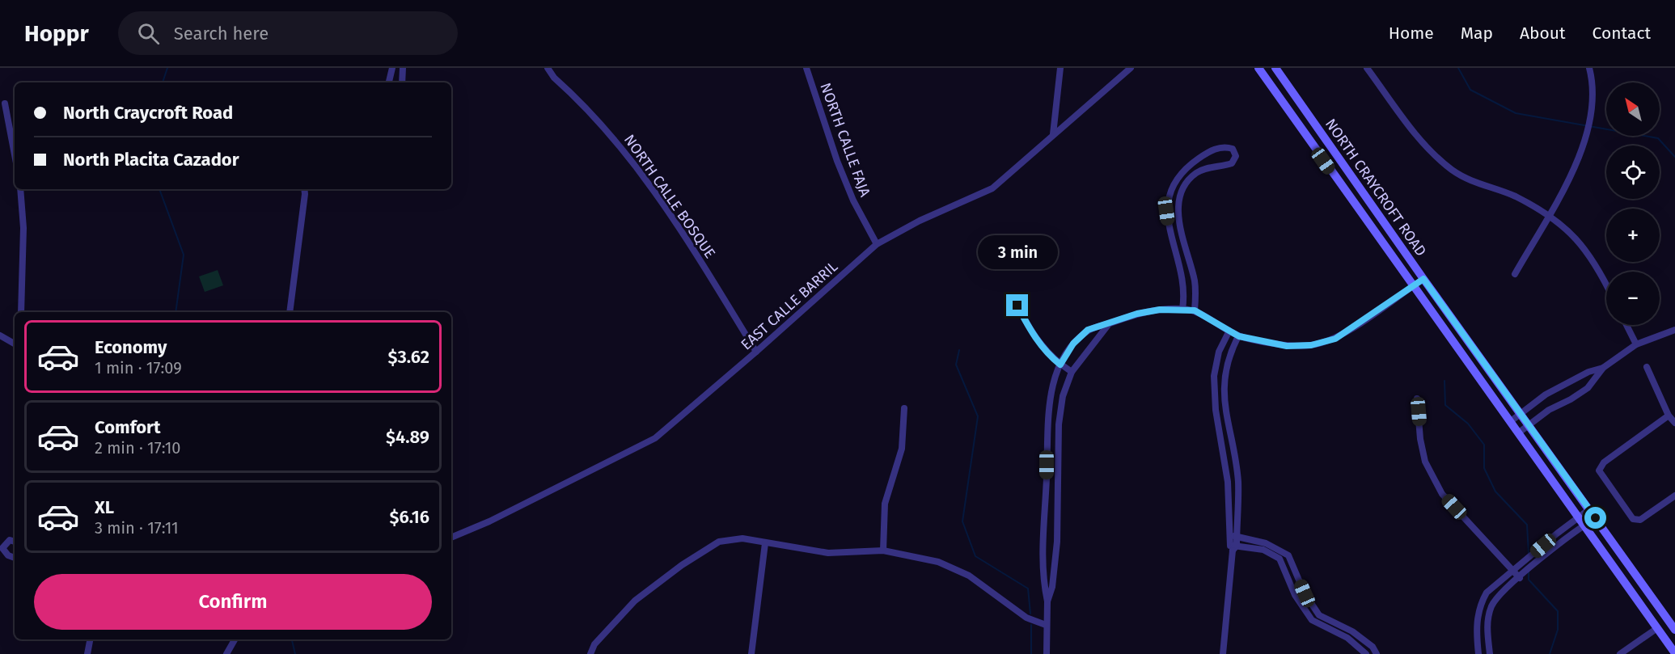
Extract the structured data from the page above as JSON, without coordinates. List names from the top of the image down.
{
  "streets": {
    "main road": ["NORTH CRAYCROFT ROAD"],
    "street": ["NORTH CALLE FAJA", "NORTH CALLE BOSQUE", "EAST CALLE BARRIL"]
  },
  "crossings": [
    ["NORTH CALLE FAJA", "EAST CALLE BARRIL"],
    ["NORTH CALLE BOSQUE", "EAST CALLE BARRIL"]
  ],
  "north": "top left",
  "page": {
    "header": "Hoppr",
    "search": "Search here",
    "nav": [
      "Home",
      "Map",
      "About",
      "Contact"
    ],
    "map_buttons": ["+", "−"],
    "banner": ["North Craycroft Road", "North Placita Cazador"],
    "bubble": "3 min",
    "list": [
      {
        "name": "Economy",
        "note": "1 min · 17:09",
        "value": "$3.62"
      },
      {
        "name": "Comfort",
        "note": "2 min · 17:10",
        "value": "$4.89"
      },
      {
        "name": "XL",
        "note": "3 min · 17:11",
        "value": "$6.16"
      }
    ],
    "buttons": "Confirm"
  }
}
